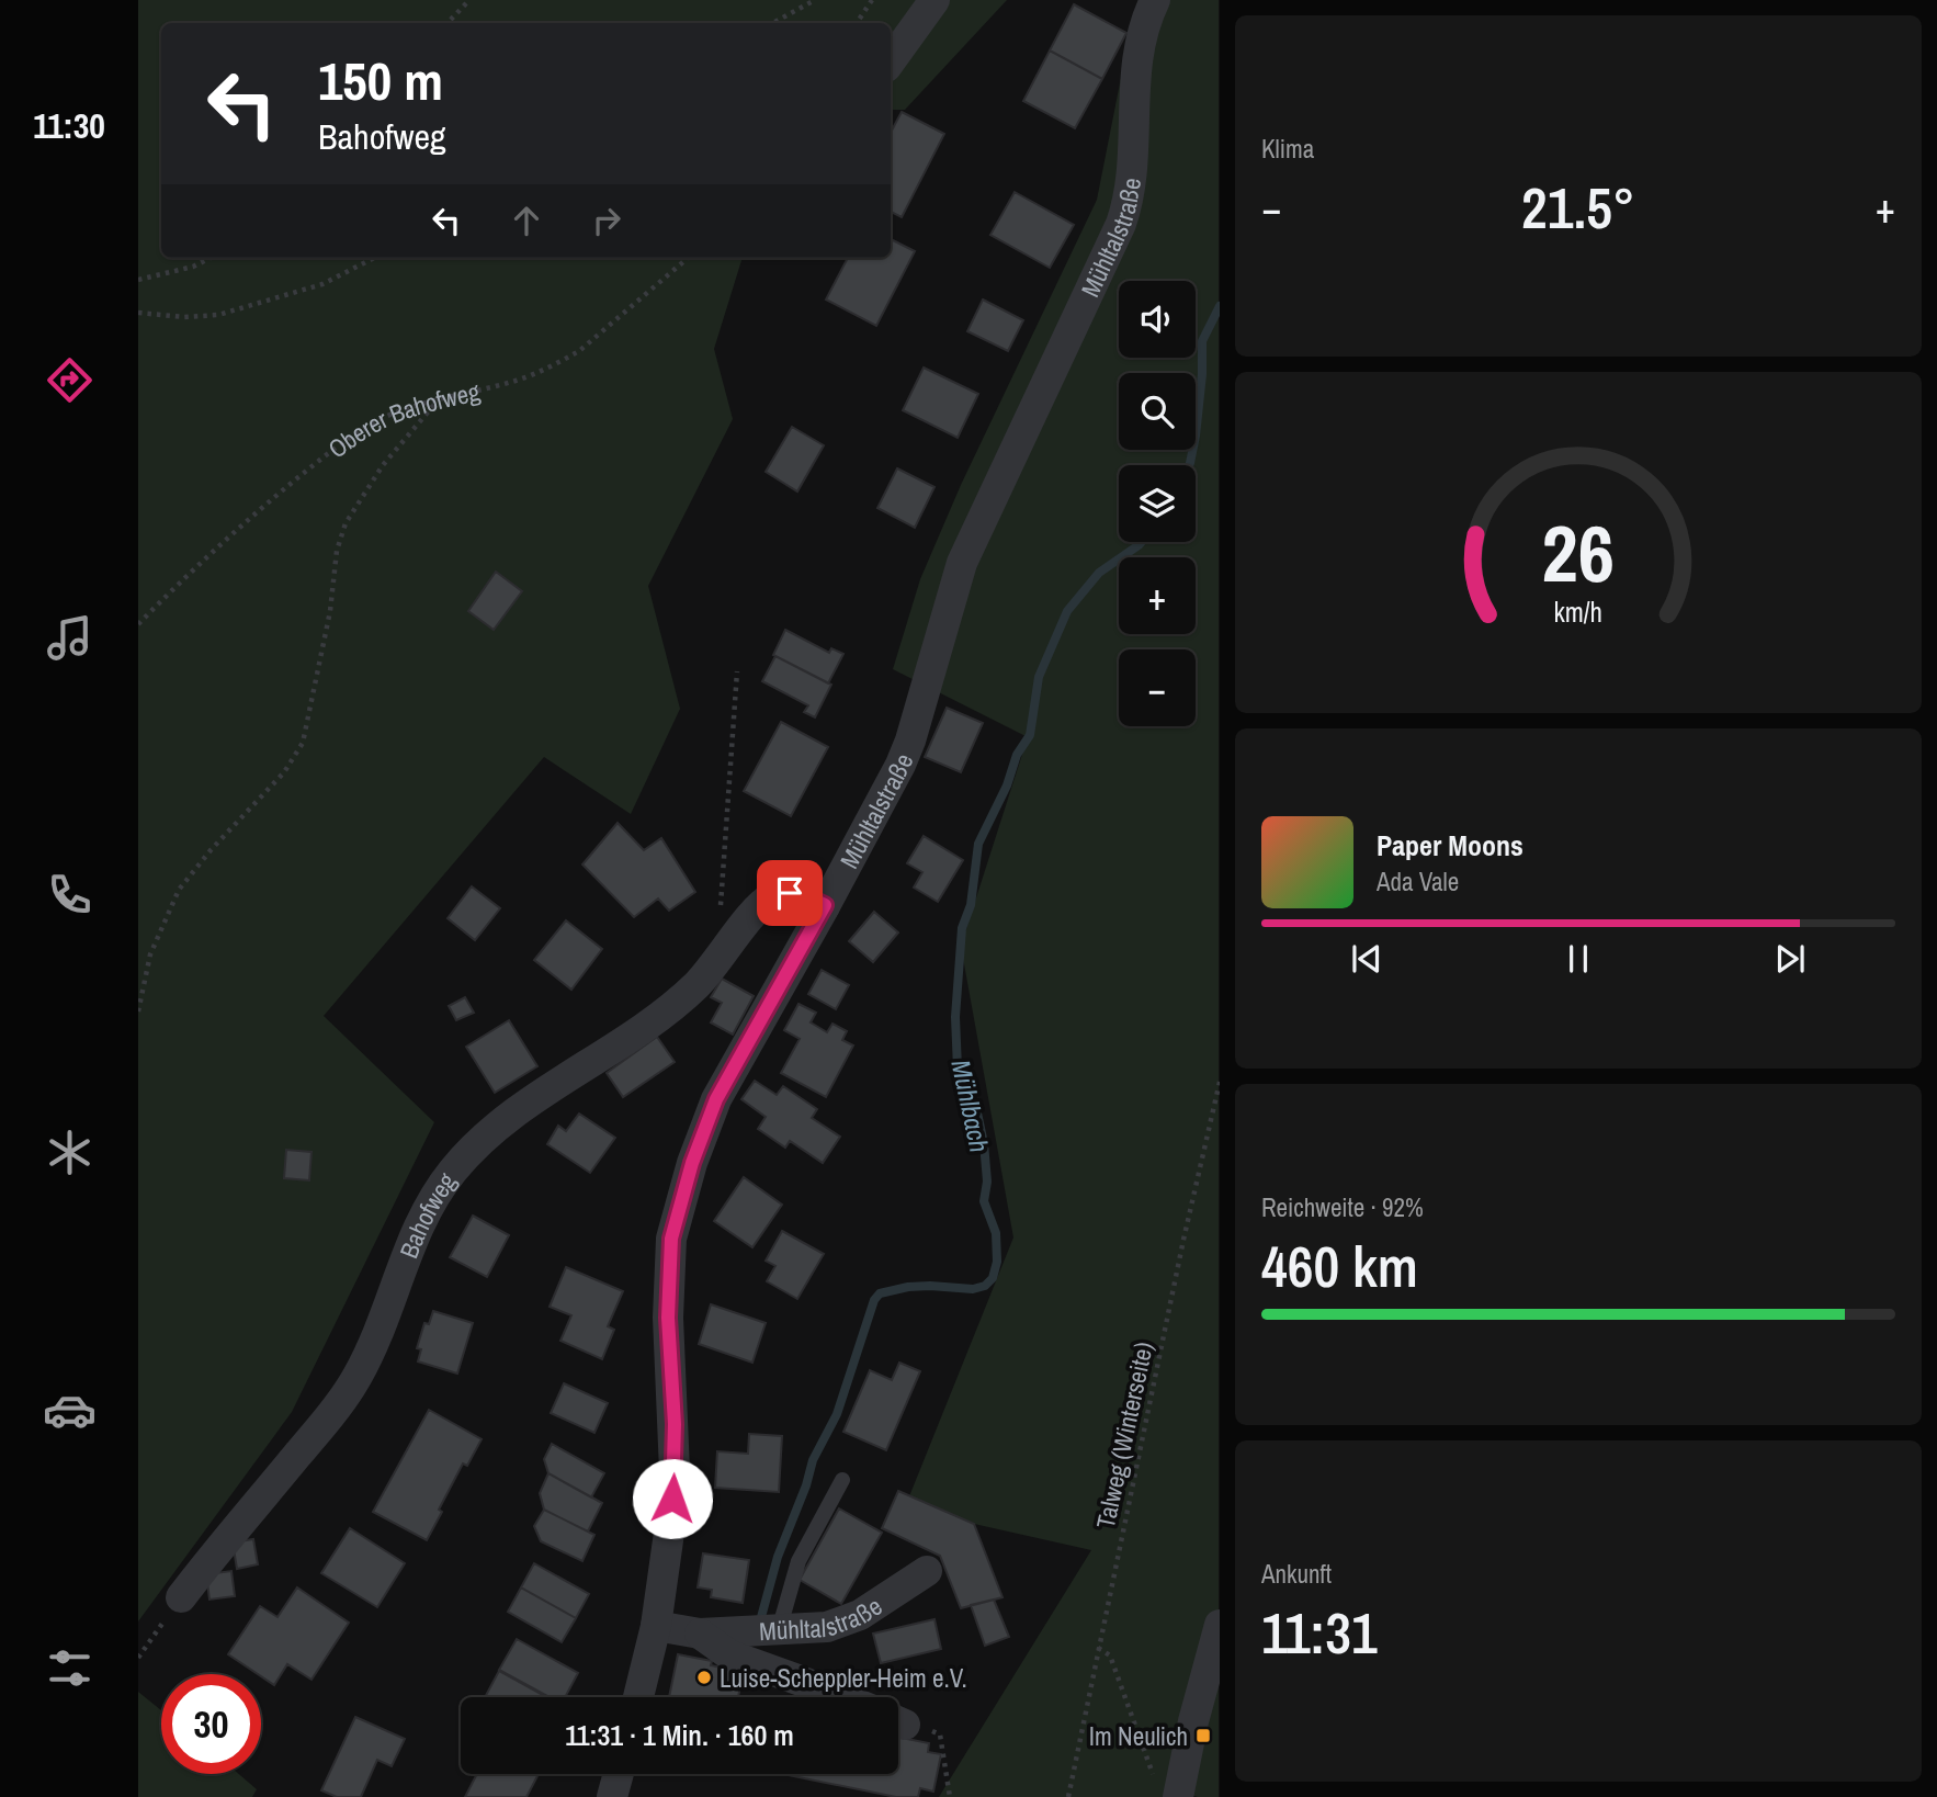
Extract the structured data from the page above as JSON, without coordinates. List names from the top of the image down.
{
  "streets": {
    "street": ["Mühltalstraße", "Bahofweg"],
    "path": ["Oberer Bahofweg", "Talweg (Winterseite)"]
  },
  "crossings": [
    ["Mühltalstraße", "Bahofweg"]
  ],
  "water": ["Mühlbach"],
  "places": {
    "other": ["Luise-Scheppler-Heim e.V."],
    "transit": ["Im Neulich"]
  },
  "page": {
    "tabs": "11:30",
    "tile": [
      "Klima",
      ["Reichweite · 92%", "460 km"],
      ["Ankunft", "11:31"]
    ],
    "turn": ["150 m", "Bahofweg"],
    "heat": ["−", "21.5°", "+"],
    "map_buttons": ["+", "−"],
    "song": ["Paper Moons", "Ada Vale"],
    "limit": "30",
    "trip": "11:31 · 1 Min. · 160 m",
    "gauge": ["26", "km/h"]
  }
}
